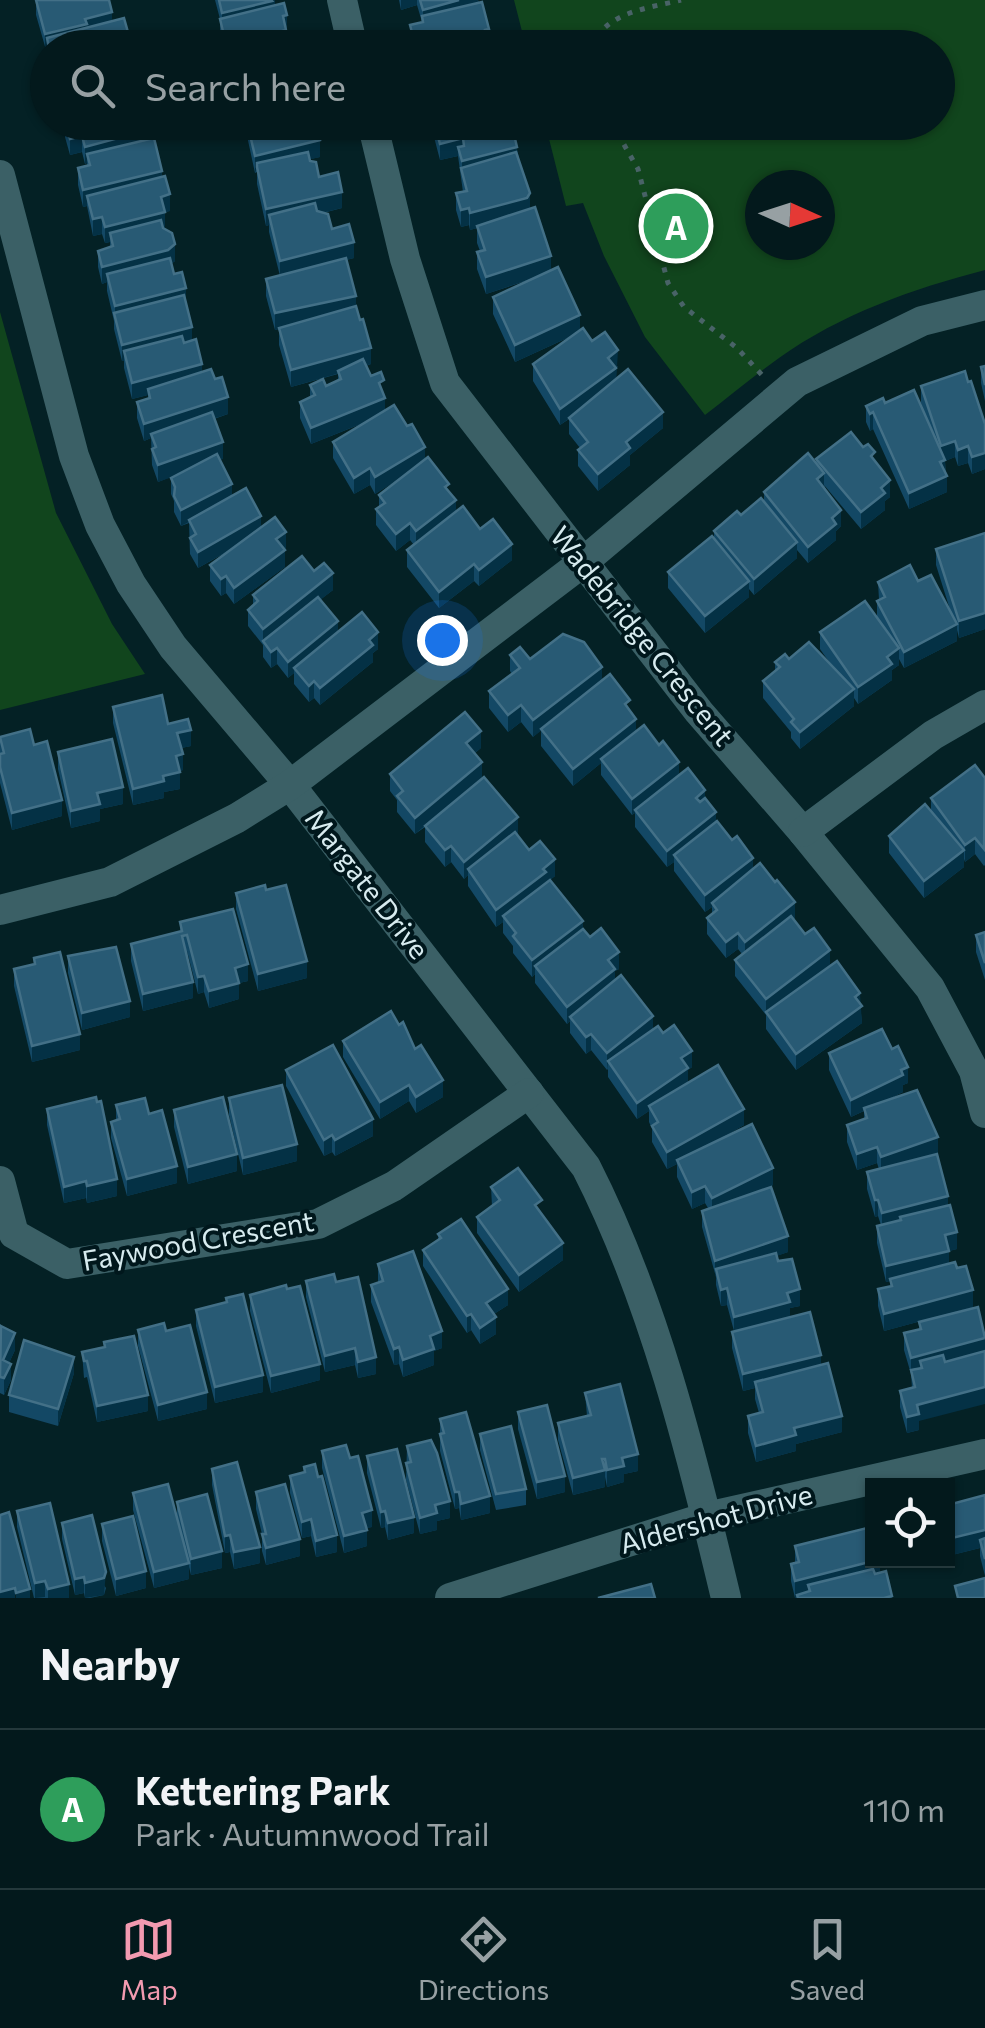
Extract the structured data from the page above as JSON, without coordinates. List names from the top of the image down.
{
  "streets": {
    "street": [
      "Wadebridge Crescent",
      "Margate Drive",
      "Faywood Crescent",
      "Aldershot Drive"
    ]
  },
  "crossings": [
    ["Margate Drive", "Faywood Crescent"],
    ["Margate Drive", "Aldershot Drive"]
  ],
  "north": "right",
  "page": {
    "search": "Search here",
    "pins": "A",
    "heading": "Nearby",
    "list": [
      {
        "mark": "A",
        "name": "Kettering Park",
        "note": "Park · Autumnwood Trail",
        "value": "110 m"
      }
    ],
    "nav": ["Map", "Directions", "Saved"]
  }
}
